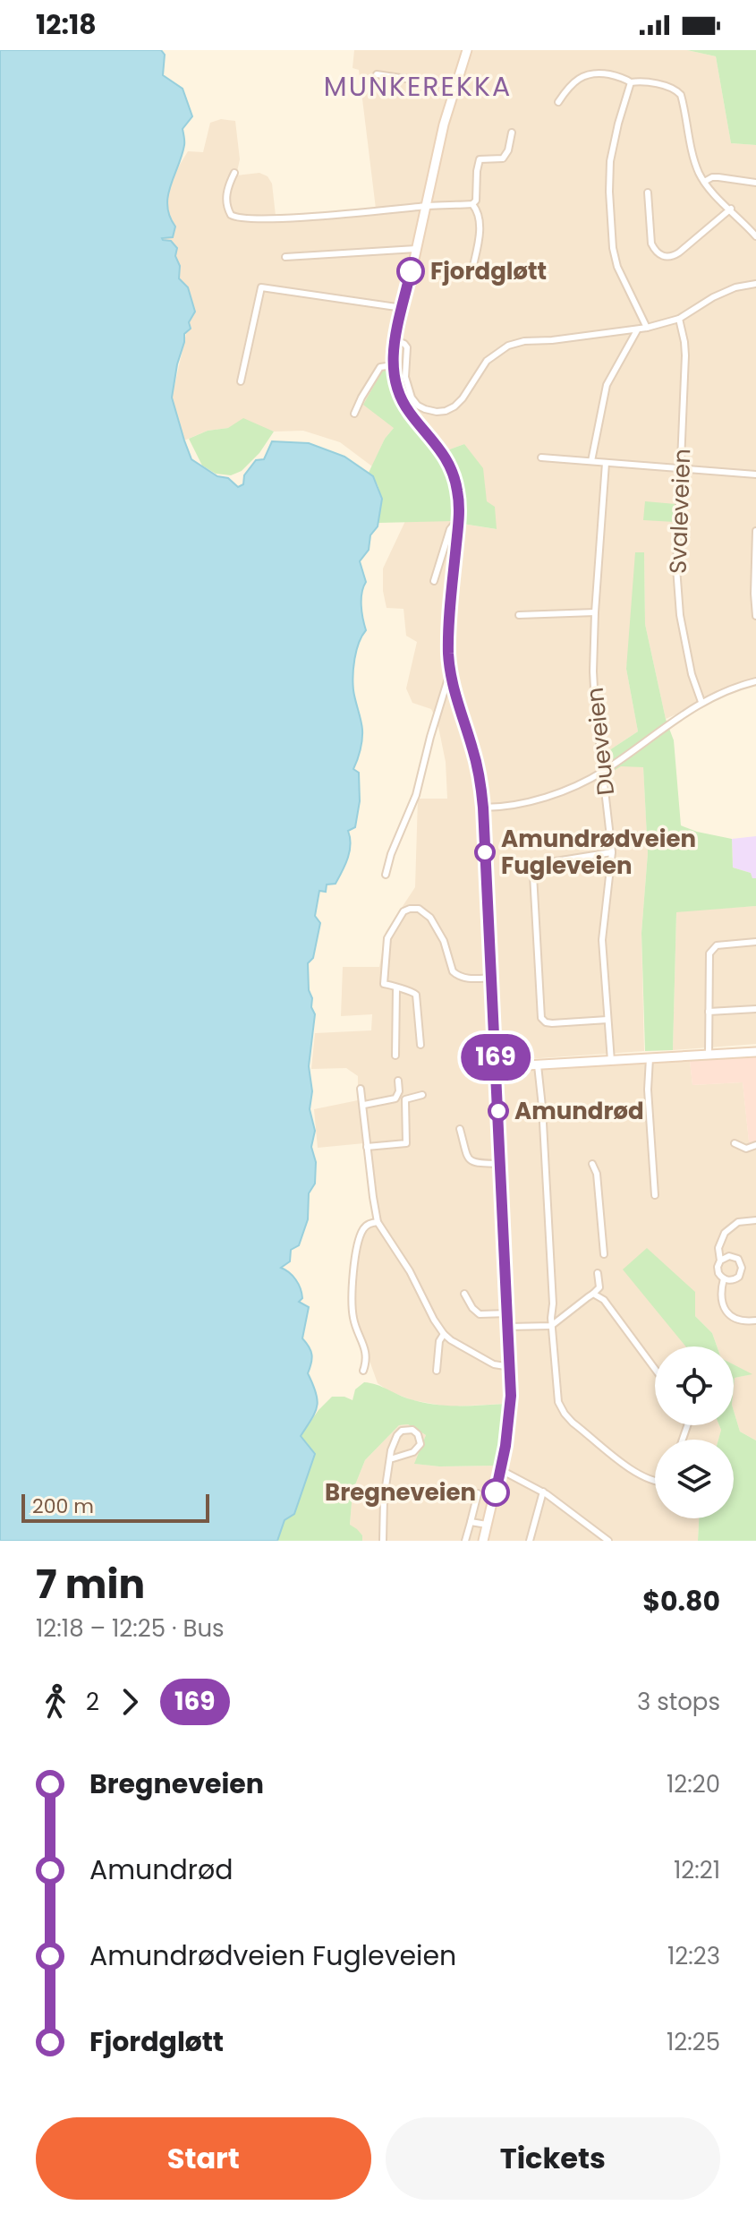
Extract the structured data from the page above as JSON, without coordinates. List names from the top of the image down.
{
  "streets": {
    "street": ["Svaleveien", "Dueveien"]
  },
  "districts": ["MUNKEREKKA"],
  "places": [
    "Fjordgløtt",
    "Amundrødveien Fugleveien",
    "Amundrød",
    "Bregneveien"
  ],
  "lines": ["bus line 169"],
  "scale_bar": "200 m",
  "page": {
    "status": "12:18",
    "on_map": "169",
    "scale": "200 m",
    "heading": ["7 min", "12:18 – 12:25 · Bus", "$0.80"],
    "legs": ["2", "169", "3 stops"],
    "list": [
      {
        "name": "Bregneveien",
        "value": "12:20"
      },
      {
        "name": "Amundrød",
        "value": "12:21"
      },
      {
        "name": "Amundrødveien Fugleveien",
        "value": "12:23"
      },
      {
        "name": "Fjordgløtt",
        "value": "12:25"
      }
    ],
    "buttons": ["Start", "Tickets"]
  }
}
